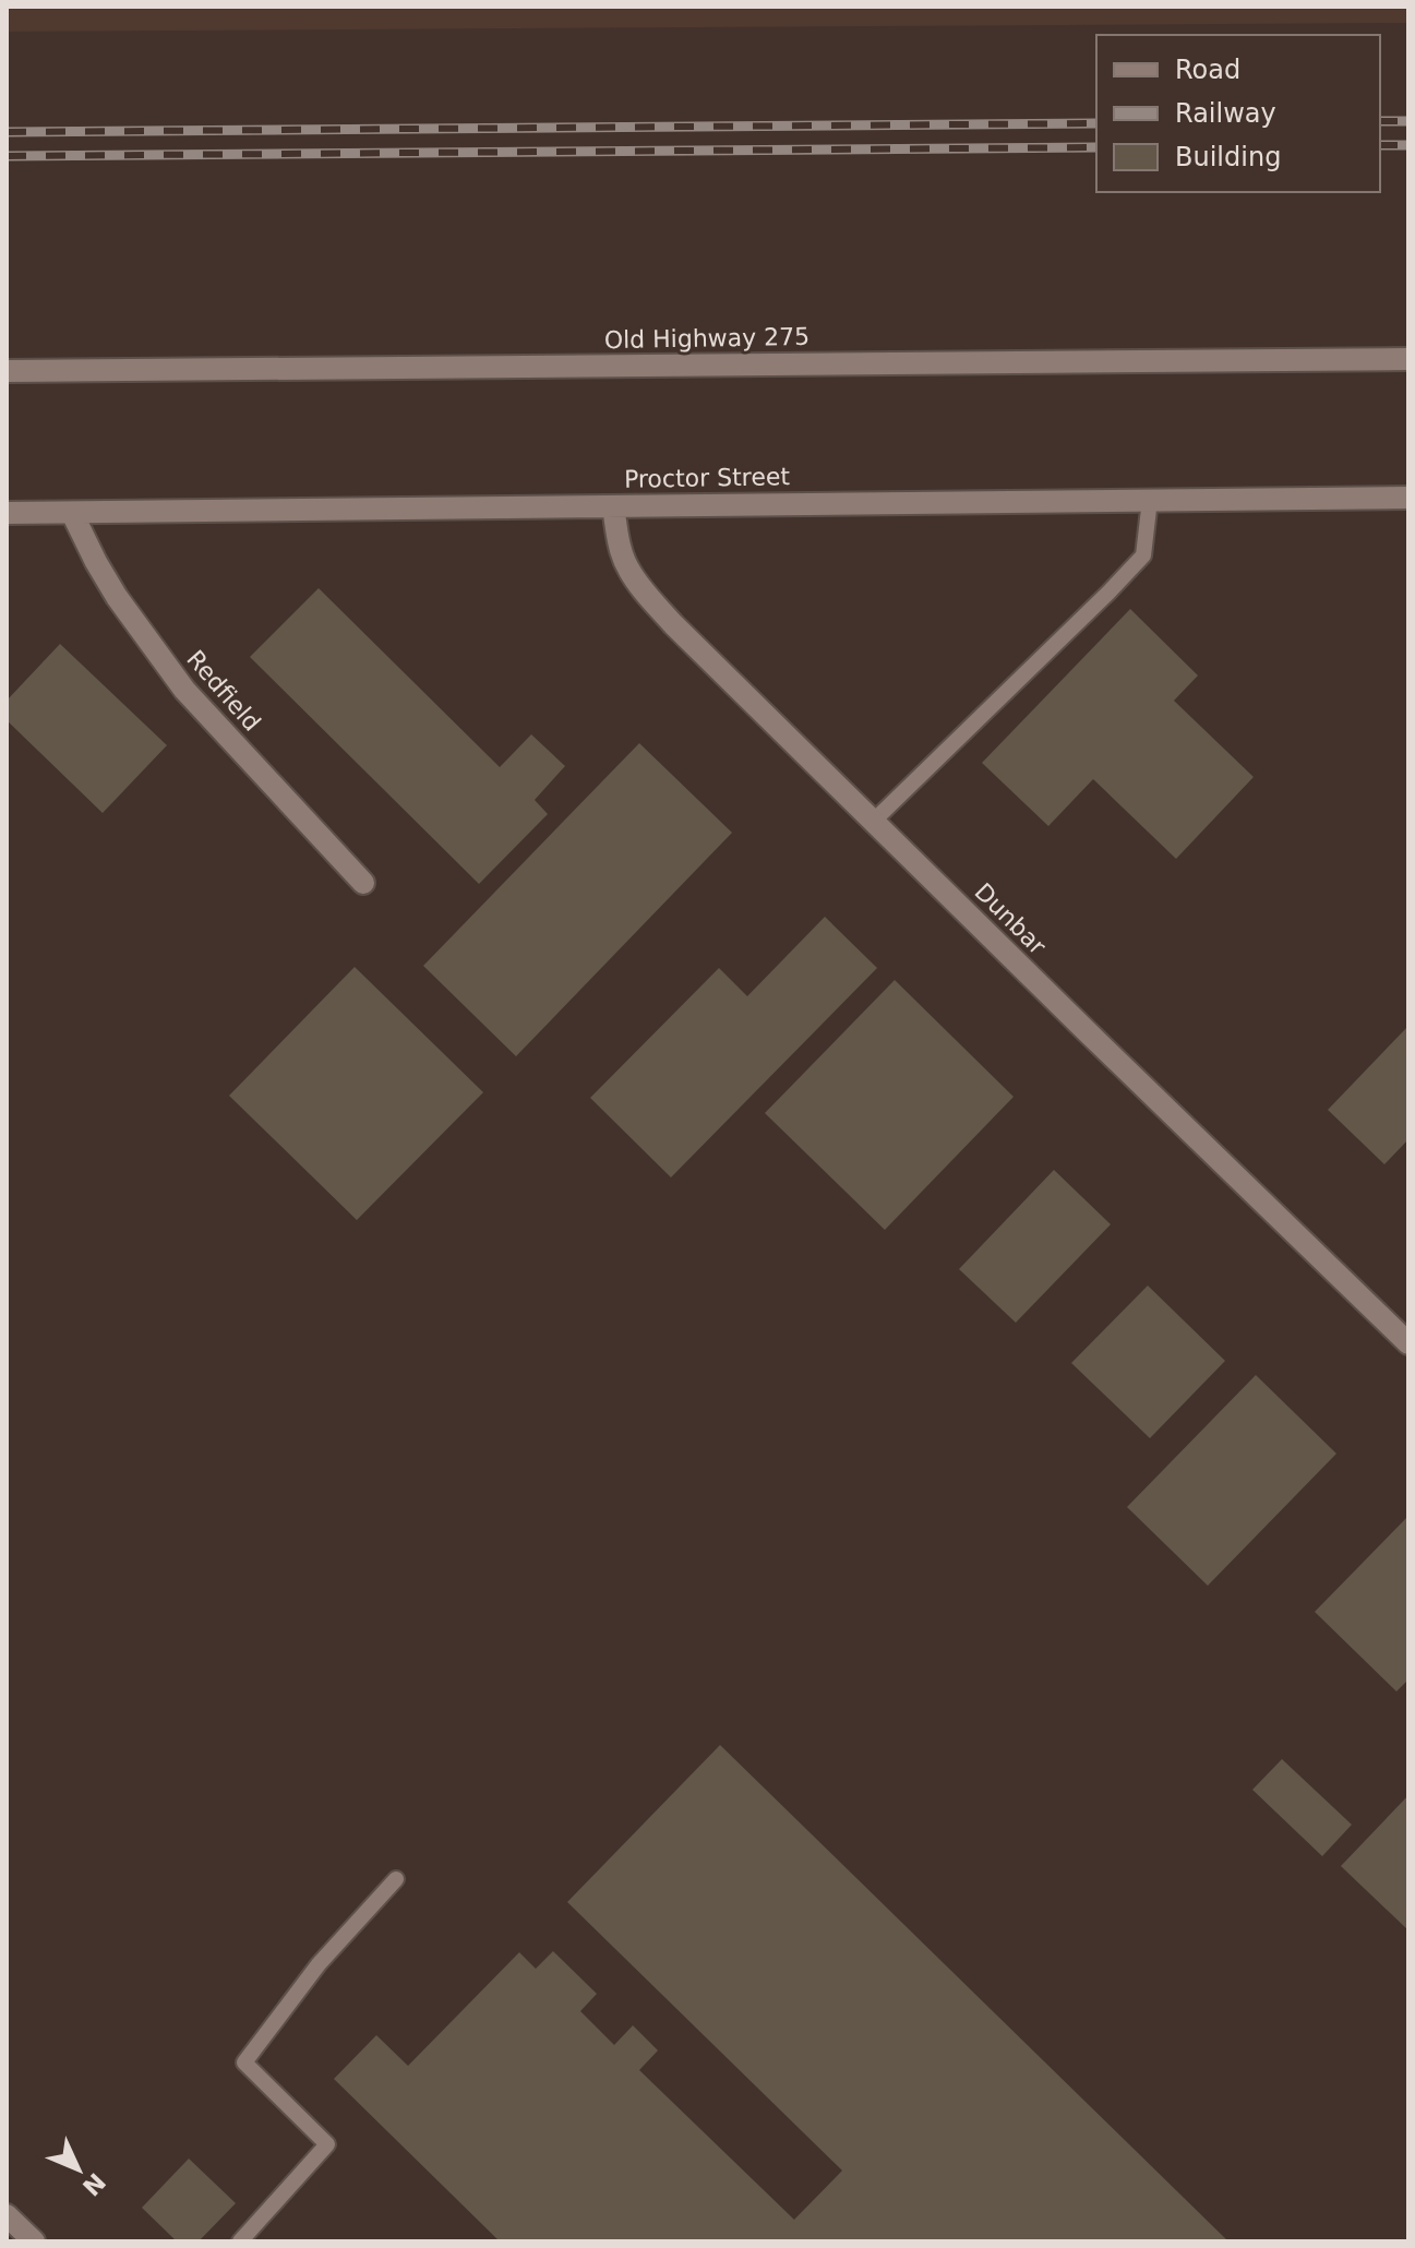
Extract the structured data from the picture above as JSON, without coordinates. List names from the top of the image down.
{
  "streets": {
    "street": [
      "Old Highway 275",
      "Proctor Street",
      "Redfield",
      "Dunbar"
    ]
  },
  "crossings": [
    ["Proctor Street", "Redfield"],
    ["Proctor Street", "Dunbar"]
  ],
  "legend": ["Road", "Railway", "Building"],
  "north": "bottom right"
}
